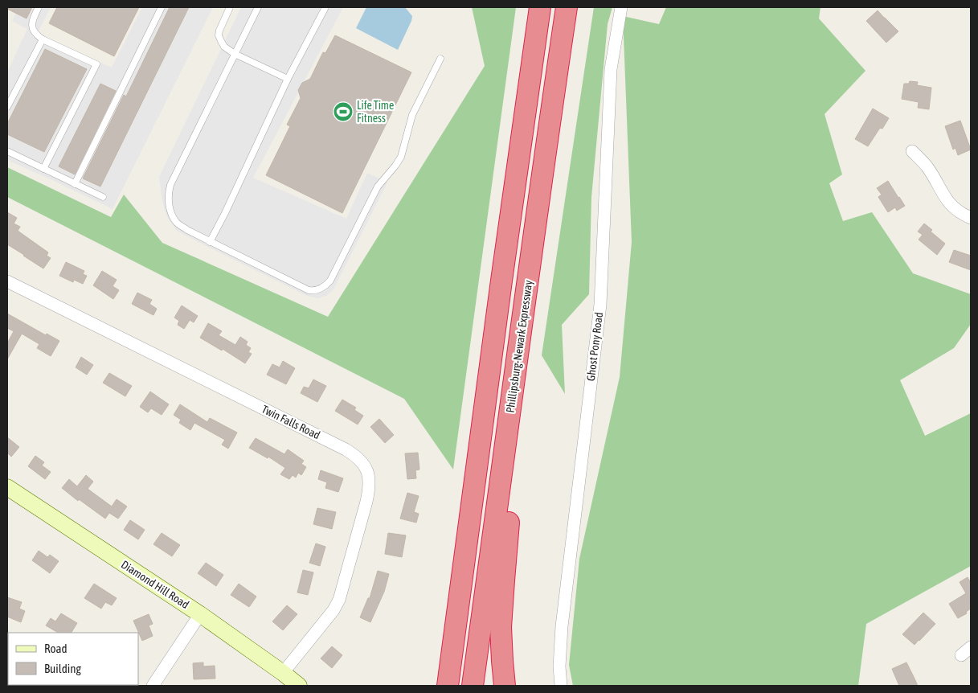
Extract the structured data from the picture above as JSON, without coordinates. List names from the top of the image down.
{
  "streets": {
    "highway": ["Phillipsburg-Newark Expressway"],
    "main road": ["Diamond Hill Road"],
    "street": ["Ghost Pony Road", "Twin Falls Road"]
  },
  "crossings": [
    ["Twin Falls Road", "Diamond Hill Road"]
  ],
  "places": {
    "sports": ["Life Time Fitness"]
  },
  "legend": ["Road", "Building"]
}
